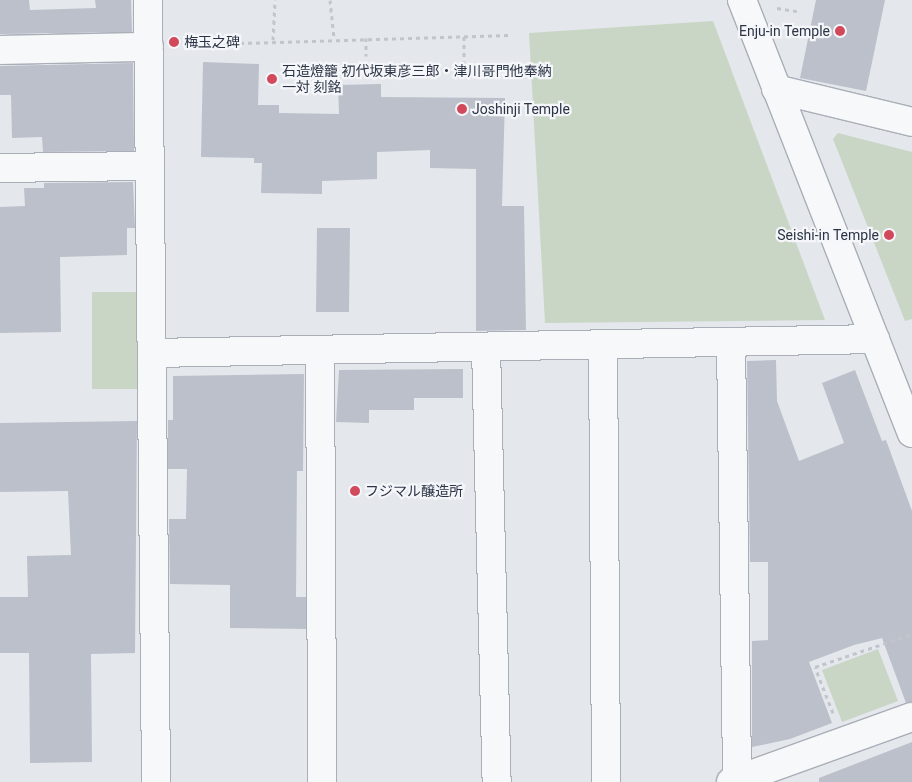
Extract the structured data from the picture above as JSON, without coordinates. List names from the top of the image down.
{
  "places": [
    "Enju-in Temple",
    "梅玉之碑",
    "石造燈籠 初代坂東彦三郎・津川哥門他奉納 一対 刻銘",
    "Joshinji Temple",
    "Seishi-in Temple",
    "フジマル醸造所"
  ]
}
